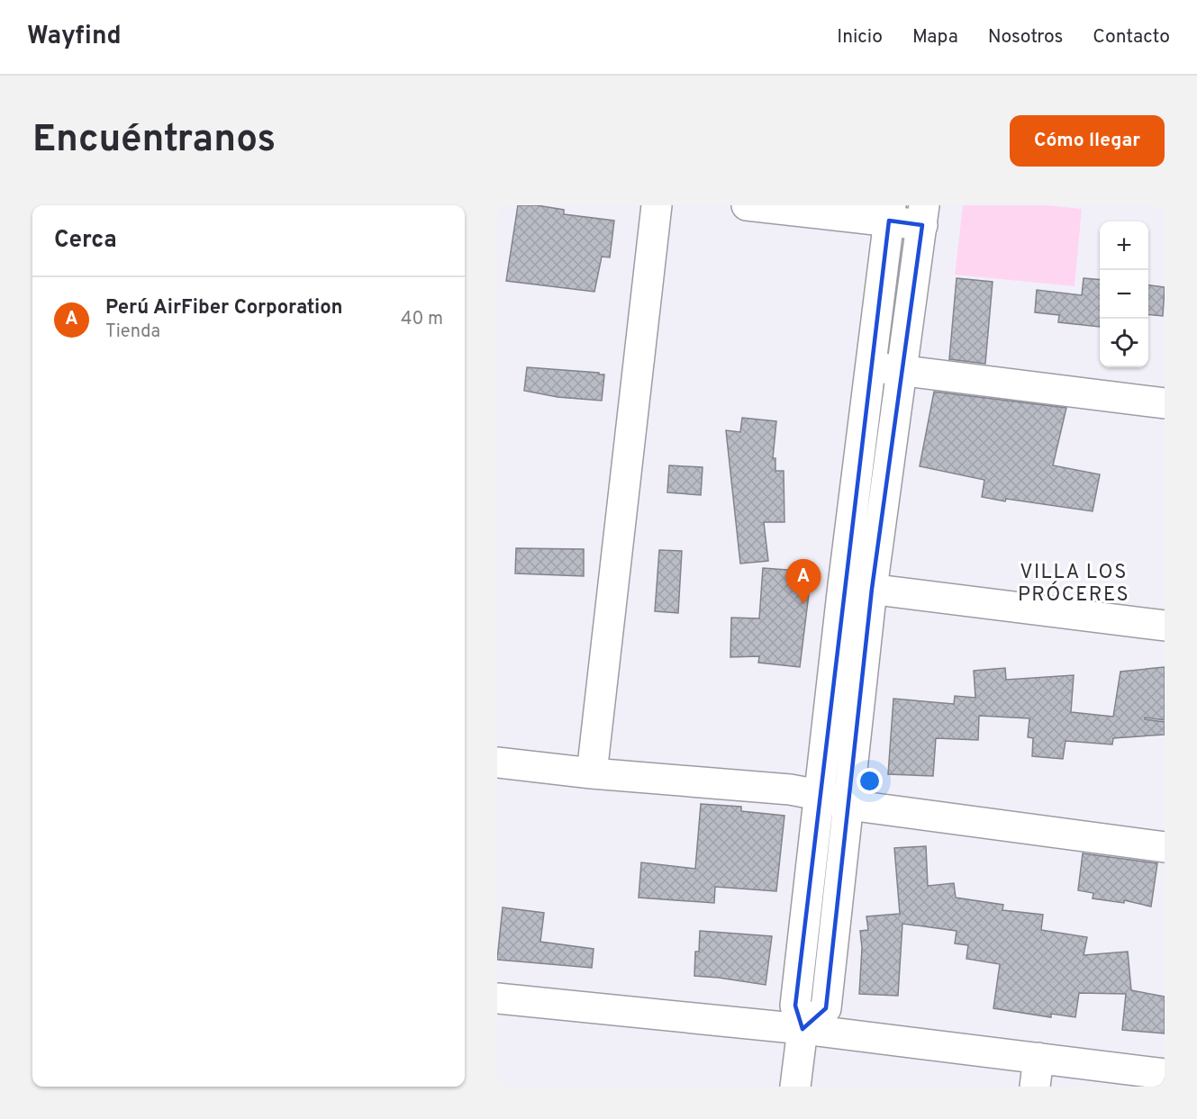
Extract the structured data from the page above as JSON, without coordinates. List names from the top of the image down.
{
  "districts": ["VILLA LOS PRÓCERES"],
  "page": {
    "header": "Wayfind",
    "nav": [
      "Inicio",
      "Mapa",
      "Nosotros",
      "Contacto"
    ],
    "buttons": "Cómo llegar",
    "title": "Encuéntranos",
    "heading": "Cerca",
    "map_buttons": ["+", "−"],
    "list": [
      {
        "mark": "A",
        "name": "Perú AirFiber Corporation",
        "note": "Tienda",
        "value": "40 m"
      }
    ],
    "pins": "A"
  }
}
